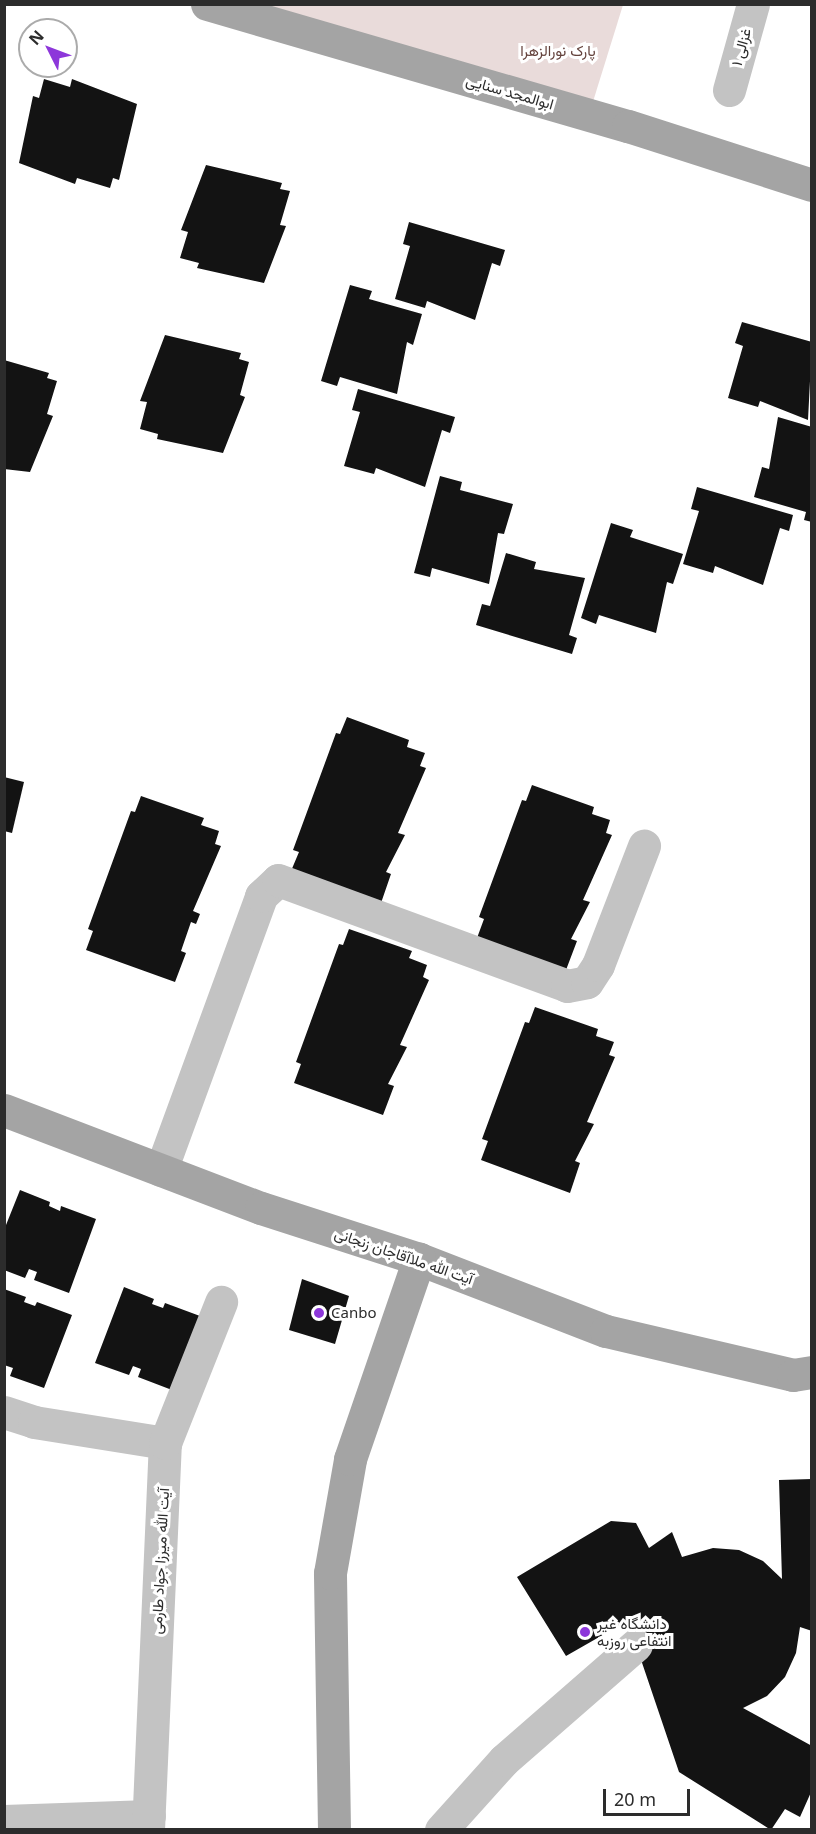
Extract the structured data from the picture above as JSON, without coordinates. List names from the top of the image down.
{
  "streets": {
    "main road": ["ابوالمجد سنایی", "آیت الله ملاآقاجان زنجانی"],
    "street": ["غزالی ۱", "آیت الله میرزا جواد طارمی"]
  },
  "parks": ["پارک نورالزهرا"],
  "places": ["Canbo", "دانشگاه غیر انتفاعی روزبه"],
  "scale_bar": "20 m",
  "north": "top left"
}
